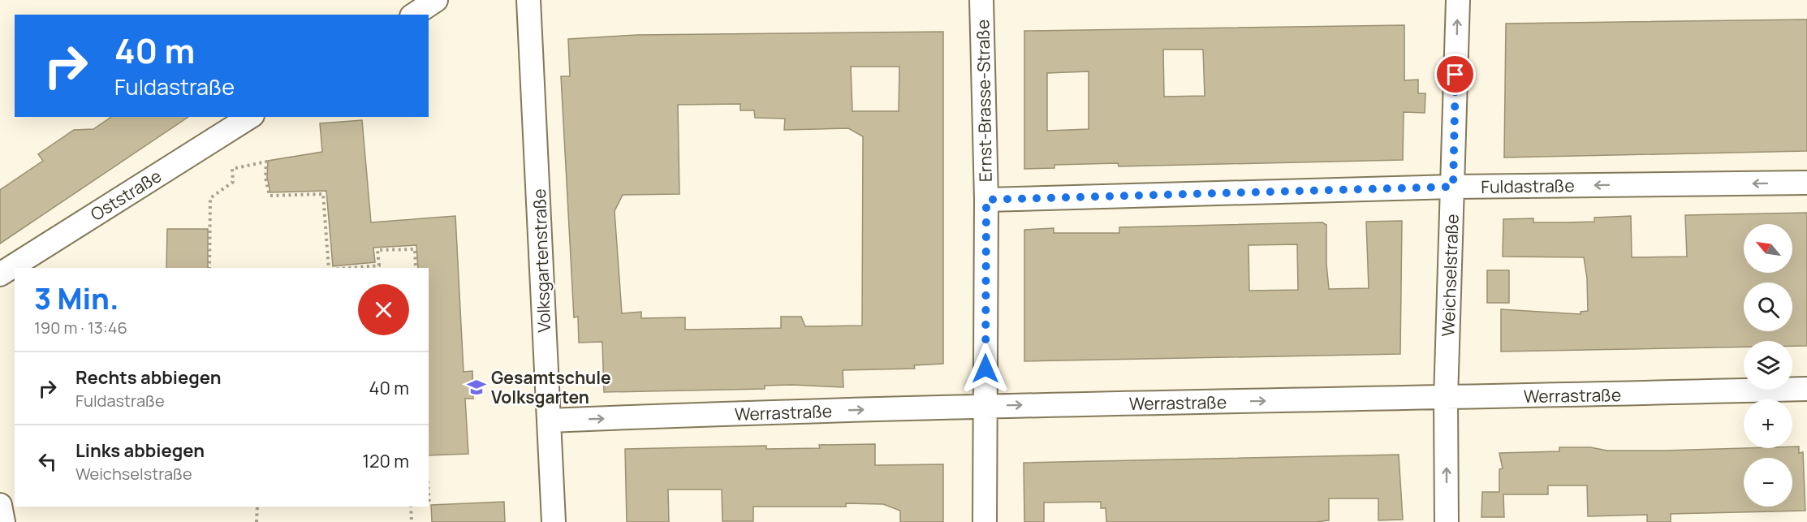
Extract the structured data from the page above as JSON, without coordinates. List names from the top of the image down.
{
  "streets": {
    "street": [
      "Ernst-Brasse-Straße",
      "Fuldastraße",
      "Oststraße",
      "Volksgartenstraße",
      "Weichselstraße",
      "Werrastraße"
    ]
  },
  "crossings": [
    ["Ernst-Brasse-Straße", "Fuldastraße"],
    ["Ernst-Brasse-Straße", "Werrastraße"],
    ["Fuldastraße", "Weichselstraße"],
    ["Volksgartenstraße", "Werrastraße"],
    ["Weichselstraße", "Werrastraße"]
  ],
  "one_way": ["Fuldastraße", "Weichselstraße", "Werrastraße"],
  "places": {
    "school or university": ["Gesamtschule Volksgarten"]
  },
  "north": "top left",
  "page": {
    "turn": ["40 m", "Fuldastraße"],
    "map_buttons": ["+", "−"],
    "heading": ["3 Min.", "190 m · 13:46"],
    "list": [
      {
        "name": "Rechts abbiegen",
        "note": "Fuldastraße",
        "value": "40 m"
      },
      {
        "name": "Links abbiegen",
        "note": "Weichselstraße",
        "value": "120 m"
      }
    ]
  }
}
